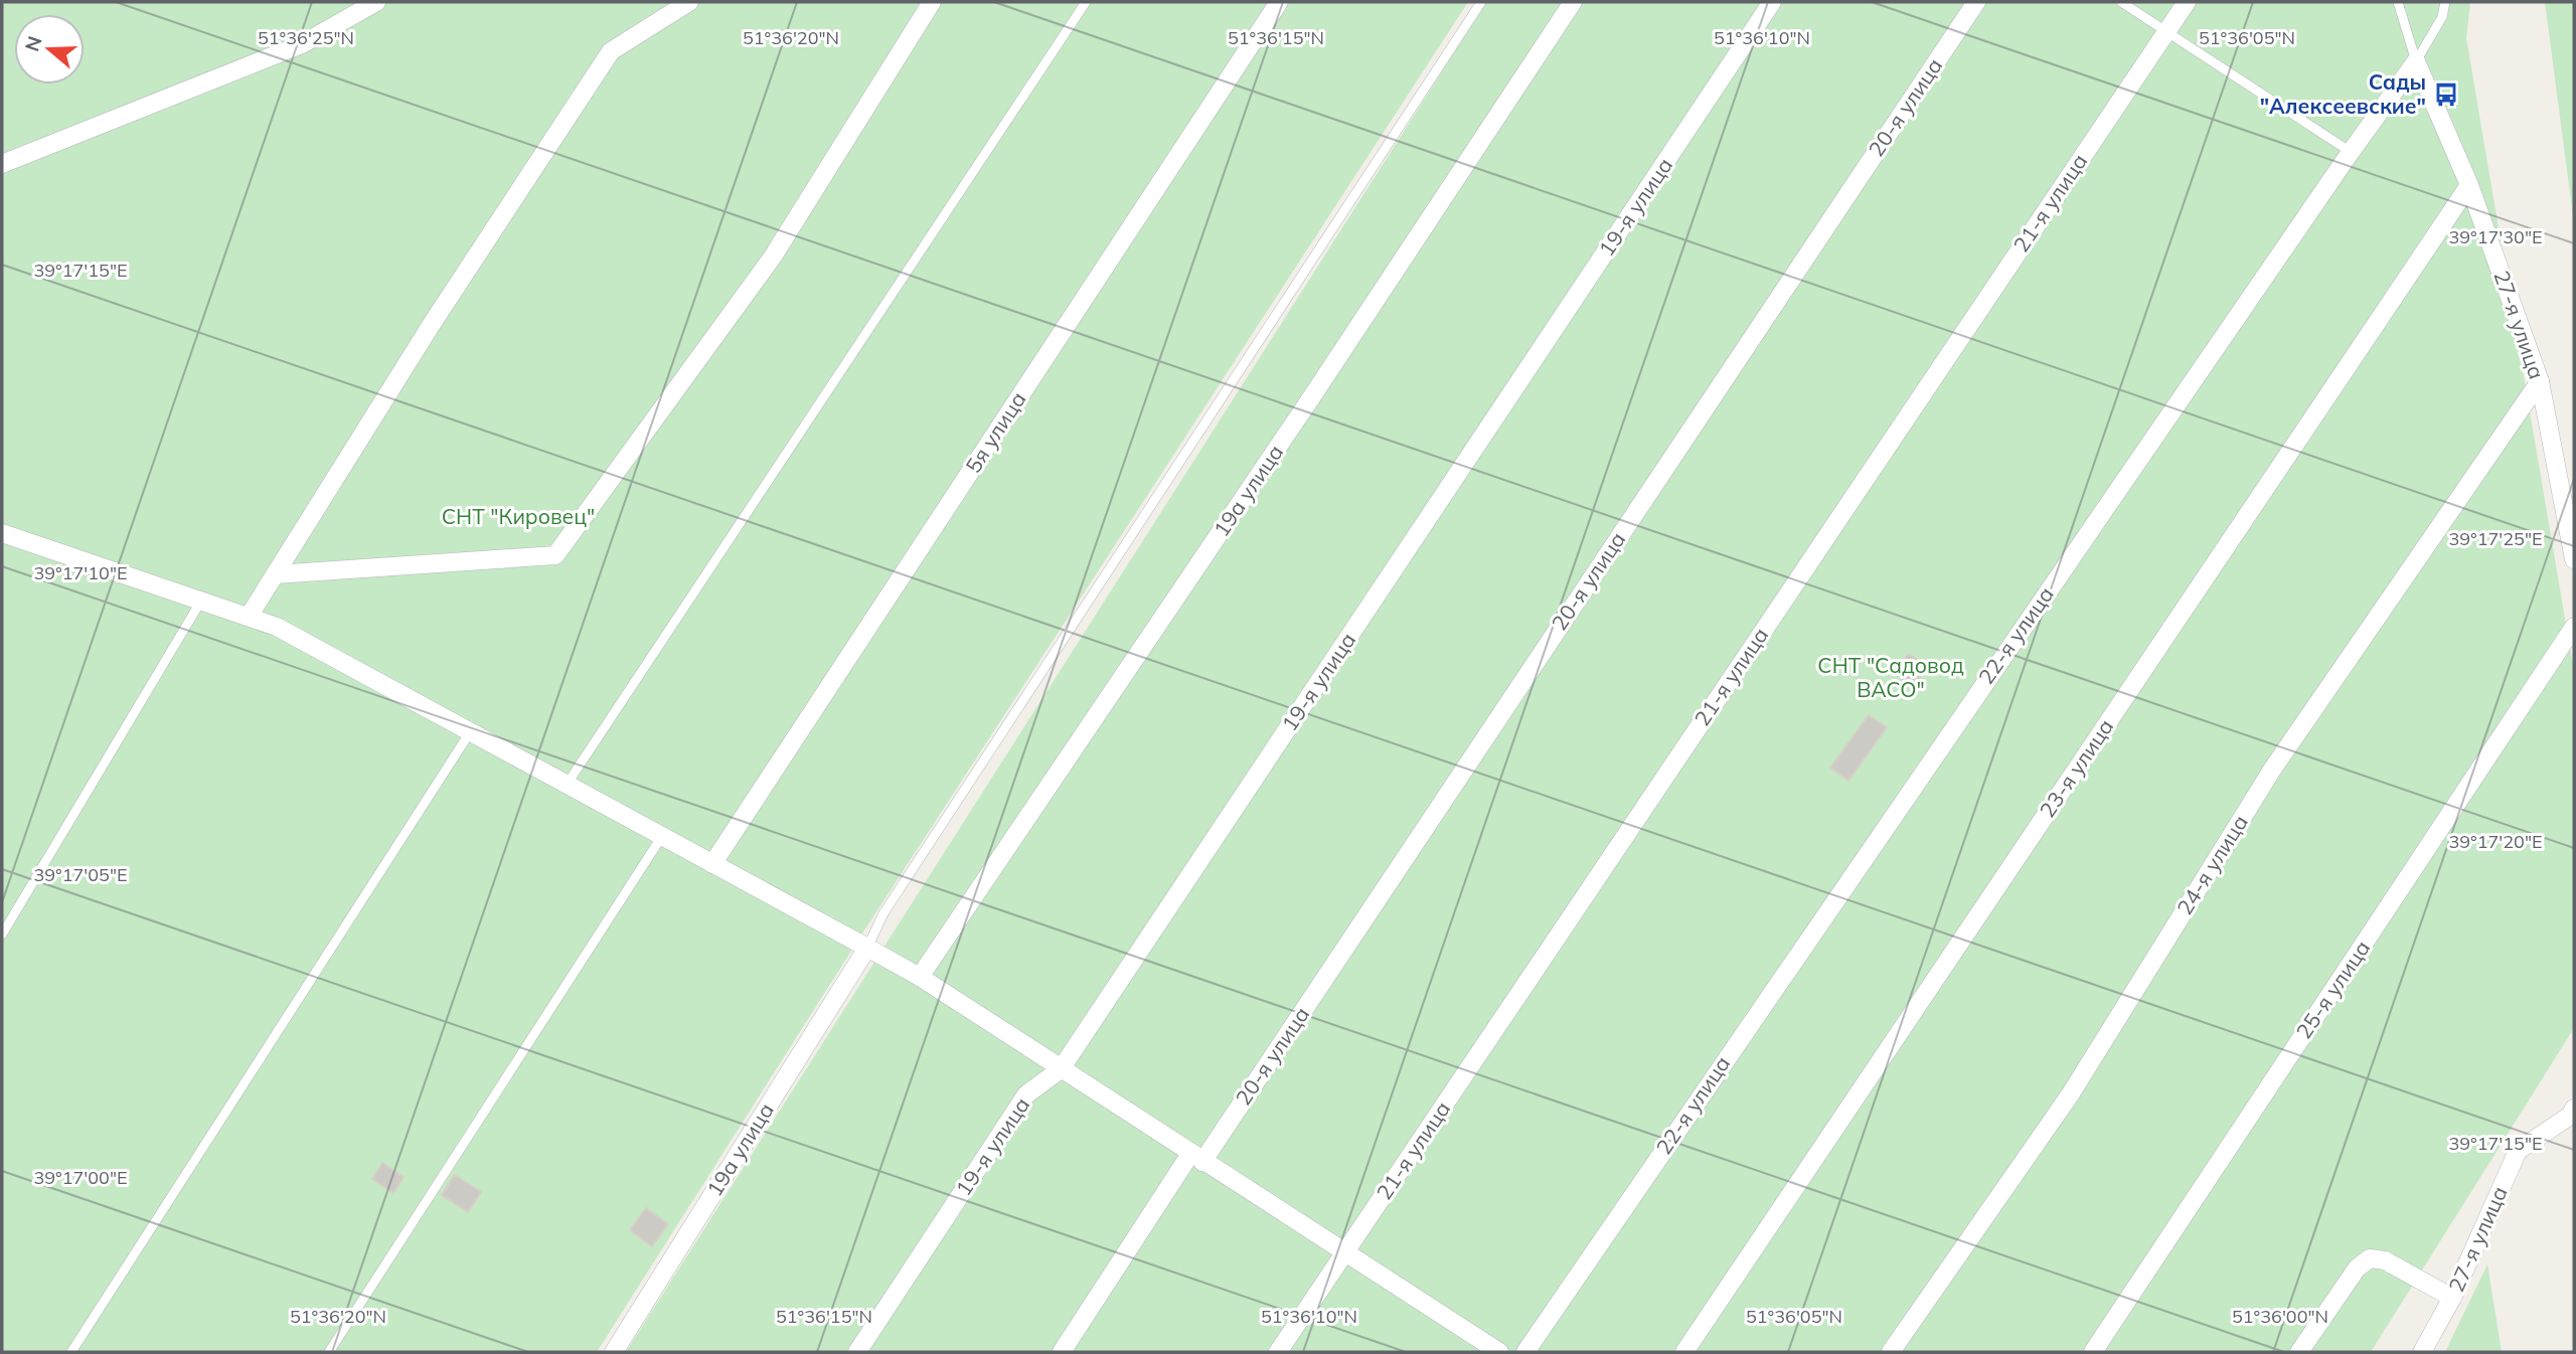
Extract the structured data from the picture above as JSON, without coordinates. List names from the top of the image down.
{
  "streets": {
    "street": [
      "20-я улица",
      "21-я улица",
      "19-я улица",
      "27-я улица",
      "5я улица",
      "19а улица",
      "22-я улица",
      "23-я улица",
      "24-я улица",
      "25-я улица"
    ]
  },
  "crossings": [
    ["27-я улица", "22-я улица"],
    ["27-я улица", "23-я улица"],
    ["27-я улица", "24-я улица"]
  ],
  "parks": ["СНТ \"Кировец\"", "СНТ \"Садовод ВАСО\""],
  "places": {
    "bus stop": ["Сады \"Алексеевские\""]
  },
  "north": "left",
  "coordinates": [
    "51°36'25\"N",
    "51°36'20\"N",
    "51°36'15\"N",
    "51°36'10\"N",
    "51°36'05\"N",
    "39°17'30\"E",
    "39°17'15\"E",
    "39°17'25\"E",
    "39°17'10\"E",
    "39°17'20\"E",
    "39°17'05\"E",
    "39°17'00\"E",
    "51°36'00\"N"
  ]
}
